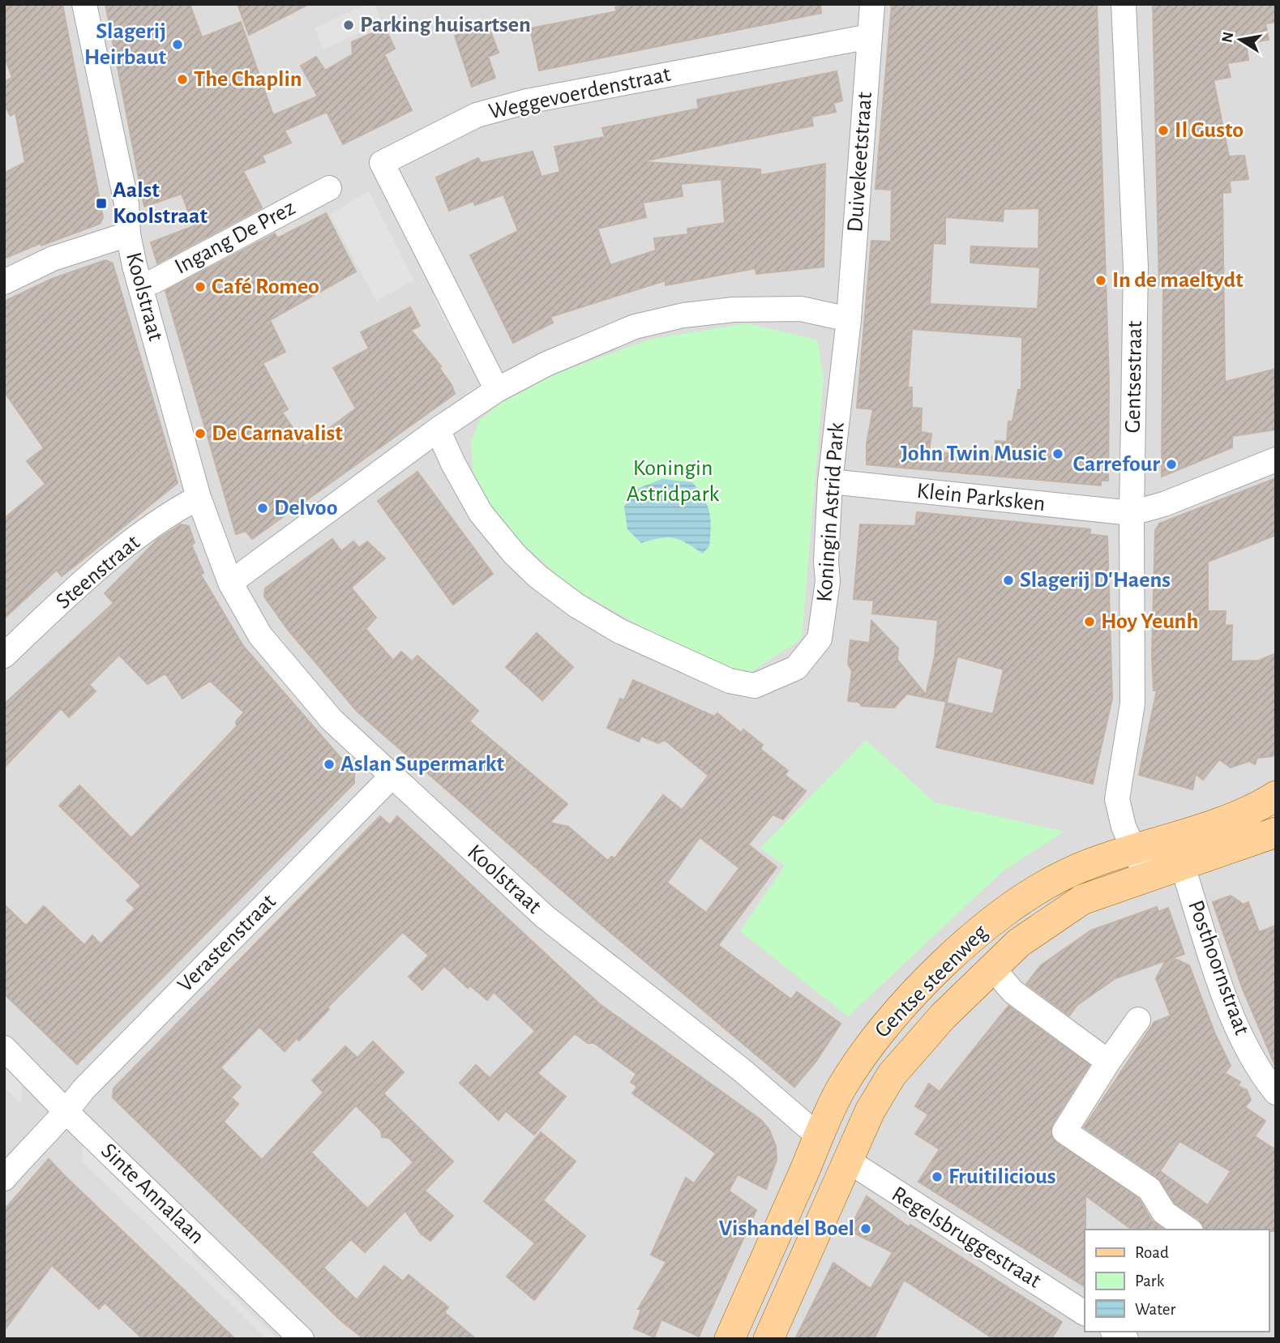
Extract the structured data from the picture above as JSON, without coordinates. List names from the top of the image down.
{
  "streets": {
    "main road": ["Gentse steenweg"],
    "street": [
      "Weggevoerdenstraat",
      "Duivekeetstraat",
      "Ingang De Prez",
      "Koolstraat",
      "Gentsestraat",
      "Klein Parksken",
      "Koningin Astrid Park",
      "Steenstraat",
      "Verastenstraat",
      "Posthoornstraat",
      "Sinte Annalaan",
      "Regelsbruggestraat"
    ]
  },
  "crossings": [
    ["Weggevoerdenstraat", "Duivekeetstraat"],
    ["Duivekeetstraat", "Koningin Astrid Park"],
    ["Ingang De Prez", "Koolstraat"],
    ["Koolstraat", "Steenstraat"],
    ["Koolstraat", "Verastenstraat"],
    ["Koolstraat", "Gentse steenweg"],
    ["Gentsestraat", "Klein Parksken"],
    ["Gentsestraat", "Gentse steenweg"],
    ["Klein Parksken", "Koningin Astrid Park"],
    ["Verastenstraat", "Sinte Annalaan"],
    ["Posthoornstraat", "Gentse steenweg"],
    ["Gentse steenweg", "Regelsbruggestraat"]
  ],
  "parks": ["Koningin Astridpark"],
  "places": {
    "other": [
      "Parking huisartsen",
      "Slagerij Heirbaut",
      "The Chaplin",
      "Il Gusto",
      "In de maeltydt",
      "Café Romeo",
      "De Carnavalist",
      "John Twin Music",
      "Carrefour",
      "Delvoo",
      "Slagerij D'Haens",
      "Hoy Yeunh",
      "Aslan Supermarkt",
      "Fruitilicious",
      "Vishandel Boel"
    ],
    "transit": ["Aalst Koolstraat"]
  },
  "legend": ["Road", "Park", "Water"],
  "north": "left"
}
